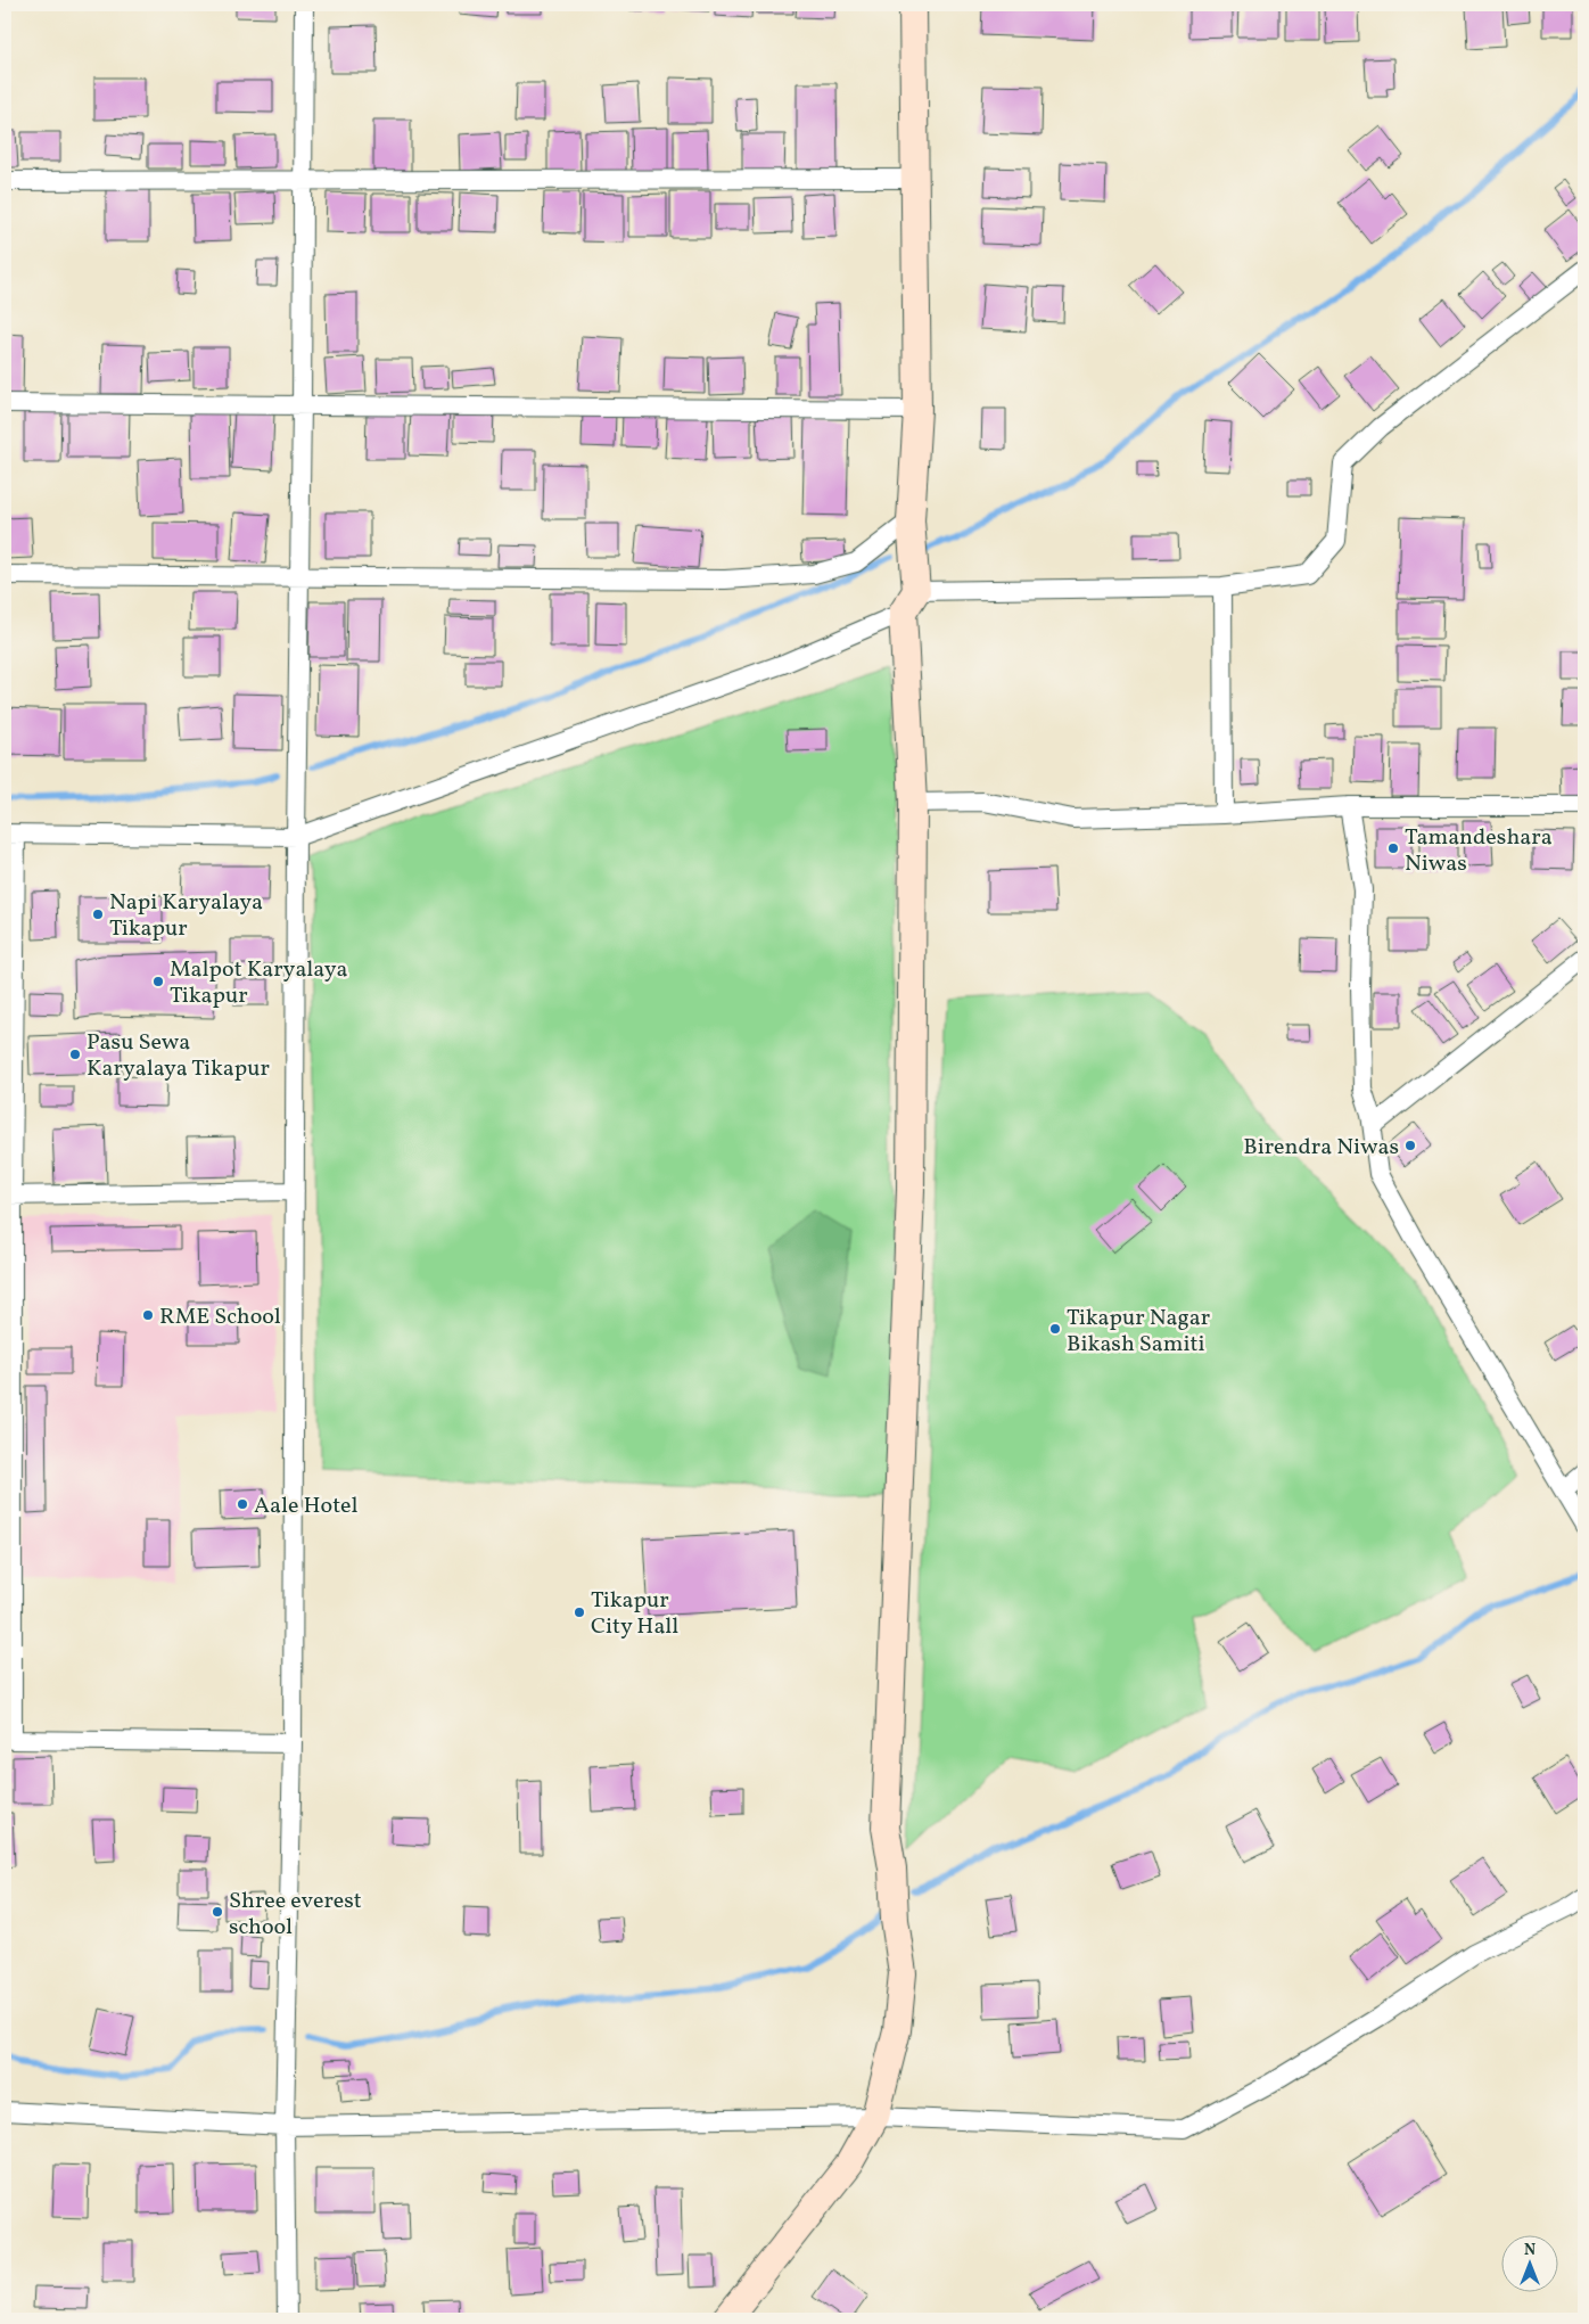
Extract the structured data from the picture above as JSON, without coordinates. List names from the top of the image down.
{
  "places": [
    "Tamandeshara Niwas",
    "Napi Karyalaya Tikapur",
    "Malpot Karyalaya Tikapur",
    "Pasu Sewa Karyalaya Tikapur",
    "Birendra Niwas",
    "RME School",
    "Tikapur Nagar Bikash Samiti",
    "Aale Hotel",
    "Tikapur City Hall",
    "Shree everest school"
  ],
  "north": "top"
}
